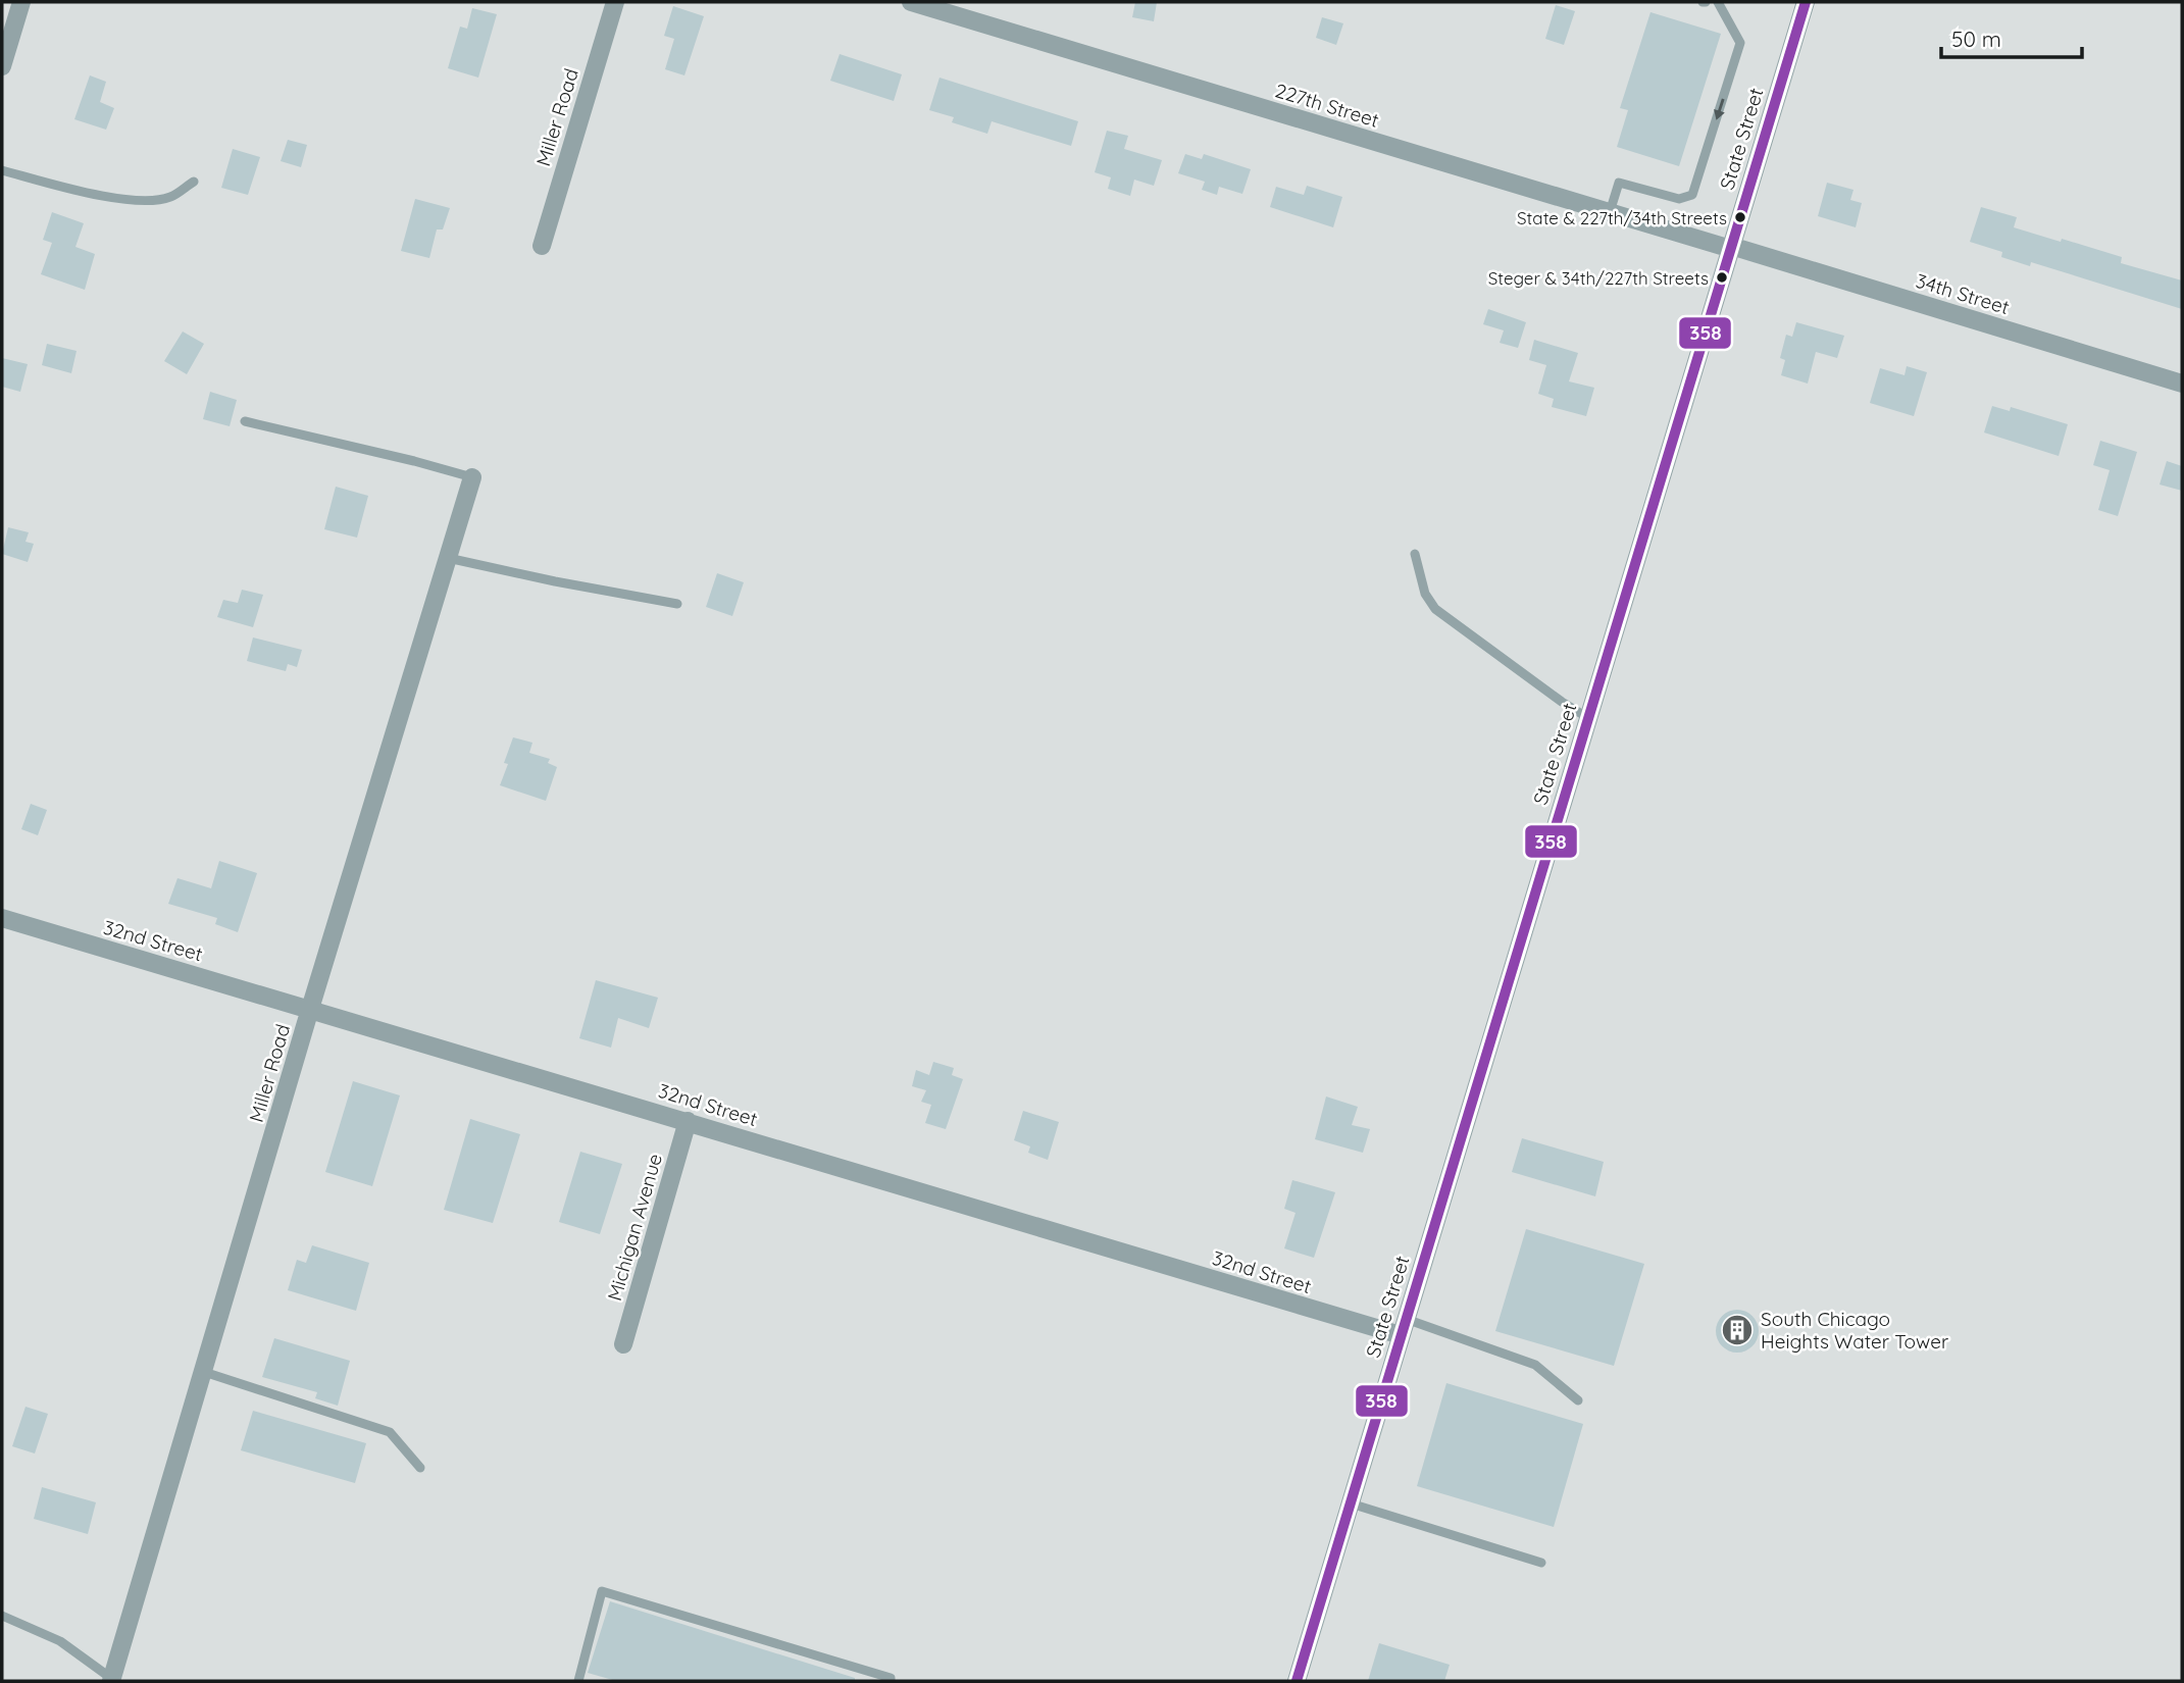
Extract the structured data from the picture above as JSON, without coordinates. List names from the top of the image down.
{
  "streets": {
    "street": [
      "227th Street",
      "Miller Road",
      "State Street",
      "34th Street",
      "32nd Street",
      "Michigan Avenue"
    ]
  },
  "crossings": [
    ["227th Street", "State Street"],
    ["227th Street", "34th Street"],
    ["Miller Road", "32nd Street"],
    ["State Street", "34th Street"],
    ["State Street", "32nd Street"],
    ["32nd Street", "Michigan Avenue"]
  ],
  "places": {
    "other": ["State & 227th/34th Streets", "Steger & 34th/227th Streets"],
    "building": ["South Chicago Heights Water Tower"]
  },
  "lines": ["transit line 358"],
  "scale_bar": "50 m"
}
